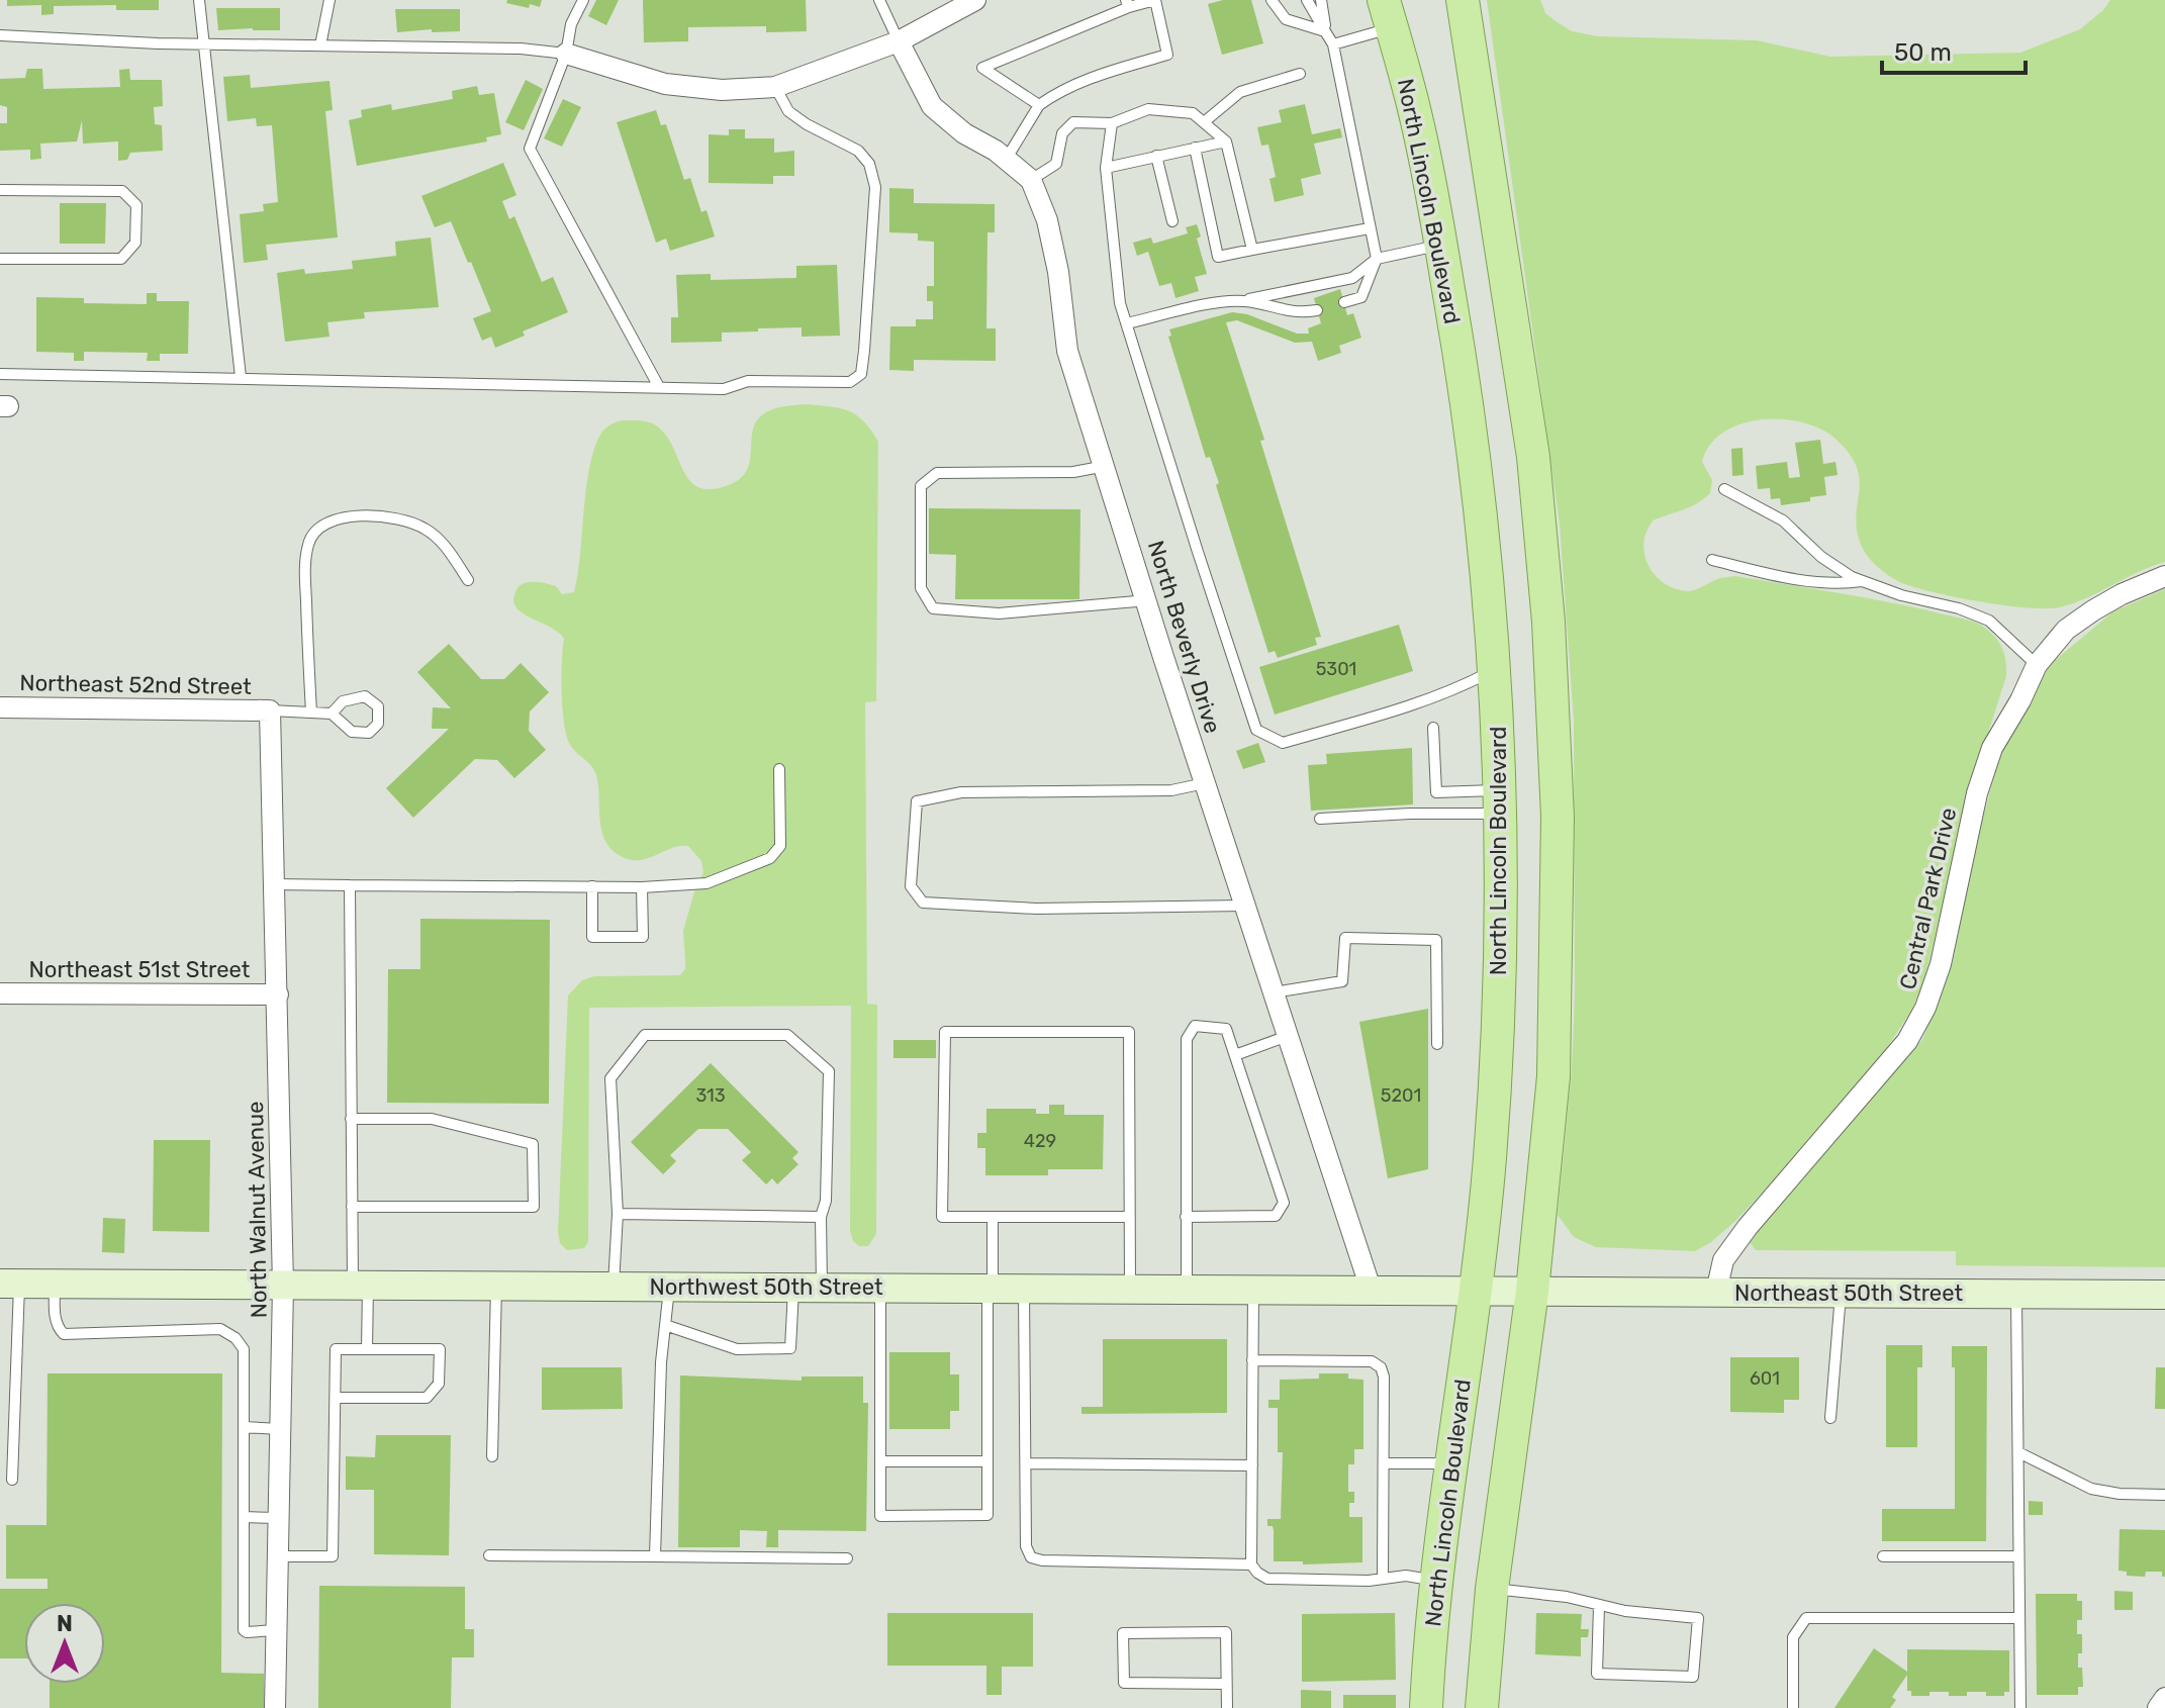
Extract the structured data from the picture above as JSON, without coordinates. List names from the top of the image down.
{
  "streets": {
    "main road": ["North Lincoln Boulevard", "Northwest 50th Street", "Northeast 50th Street"],
    "street": [
      "North Beverly Drive",
      "Northeast 52nd Street",
      "Central Park Drive",
      "Northeast 51st Street",
      "North Walnut Avenue"
    ]
  },
  "crossings": [
    ["North Lincoln Boulevard", "Northwest 50th Street"],
    ["North Beverly Drive", "Northwest 50th Street"],
    ["Northeast 52nd Street", "North Walnut Avenue"],
    ["Central Park Drive", "Northeast 50th Street"],
    ["Northeast 51st Street", "North Walnut Avenue"],
    ["North Walnut Avenue", "Northwest 50th Street"],
    ["Northwest 50th Street", "Northeast 50th Street"]
  ],
  "house_numbers": [
    "5301",
    "313",
    "5201",
    "429",
    "601"
  ],
  "scale_bar": "50 m",
  "north": "top"
}
